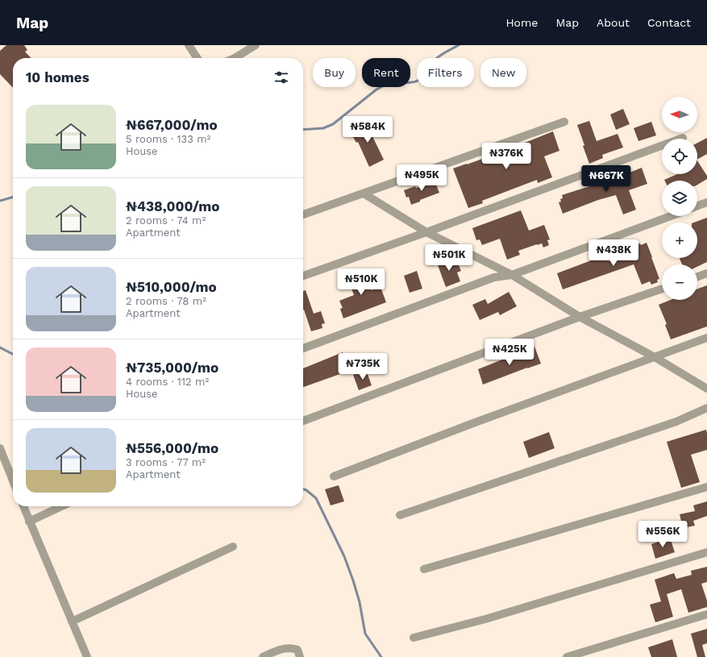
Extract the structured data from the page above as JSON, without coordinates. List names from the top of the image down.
{
  "north": "left",
  "page": {
    "header": "Map",
    "nav": [
      "Home",
      "Map",
      "About",
      "Contact"
    ],
    "chip": [
      "Buy",
      "Rent",
      "Filters",
      "New"
    ],
    "heading": "10 homes",
    "map_buttons": ["+", "−"],
    "list": [
      {
        "name": "₦667,000/mo",
        "note": "5 rooms · 133 m² · House"
      },
      {
        "name": "₦438,000/mo",
        "note": "2 rooms · 74 m² · Apartment"
      },
      {
        "name": "₦510,000/mo",
        "note": "2 rooms · 78 m² · Apartment"
      },
      {
        "name": "₦735,000/mo",
        "note": "4 rooms · 112 m² · House"
      },
      {
        "name": "₦556,000/mo",
        "note": "3 rooms · 77 m² · Apartment"
      }
    ],
    "price": [
      "₦584K",
      "₦376K",
      "₦495K",
      "₦667K",
      "₦438K",
      "₦501K",
      "₦510K",
      "₦425K",
      "₦735K",
      "₦556K"
    ]
  }
}
